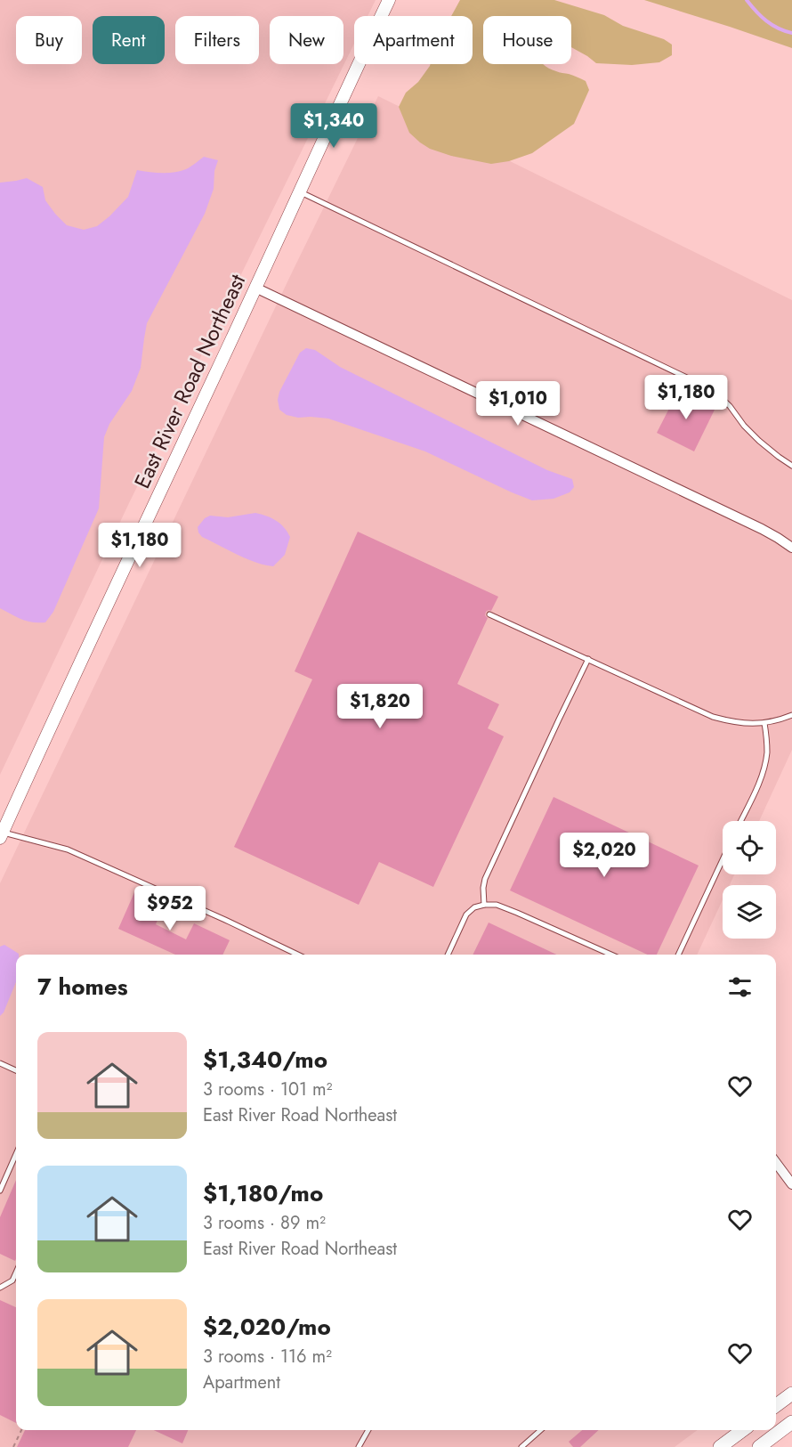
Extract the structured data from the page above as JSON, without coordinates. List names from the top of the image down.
{
  "streets": {
    "street": ["East River Road Northeast"]
  },
  "page": {
    "chip": [
      "Buy",
      "Rent",
      "Filters",
      "New",
      "Apartment",
      "House"
    ],
    "price": [
      "$1,340",
      "$1,180",
      "$1,010",
      "$1,180",
      "$1,820",
      "$2,020",
      "$952"
    ],
    "heading": "7 homes",
    "list": [
      {
        "name": "$1,340/mo",
        "note": "3 rooms · 101 m² · East River Road Northeast"
      },
      {
        "name": "$1,180/mo",
        "note": "3 rooms · 89 m² · East River Road Northeast"
      },
      {
        "name": "$2,020/mo",
        "note": "3 rooms · 116 m² · Apartment"
      }
    ]
  }
}
